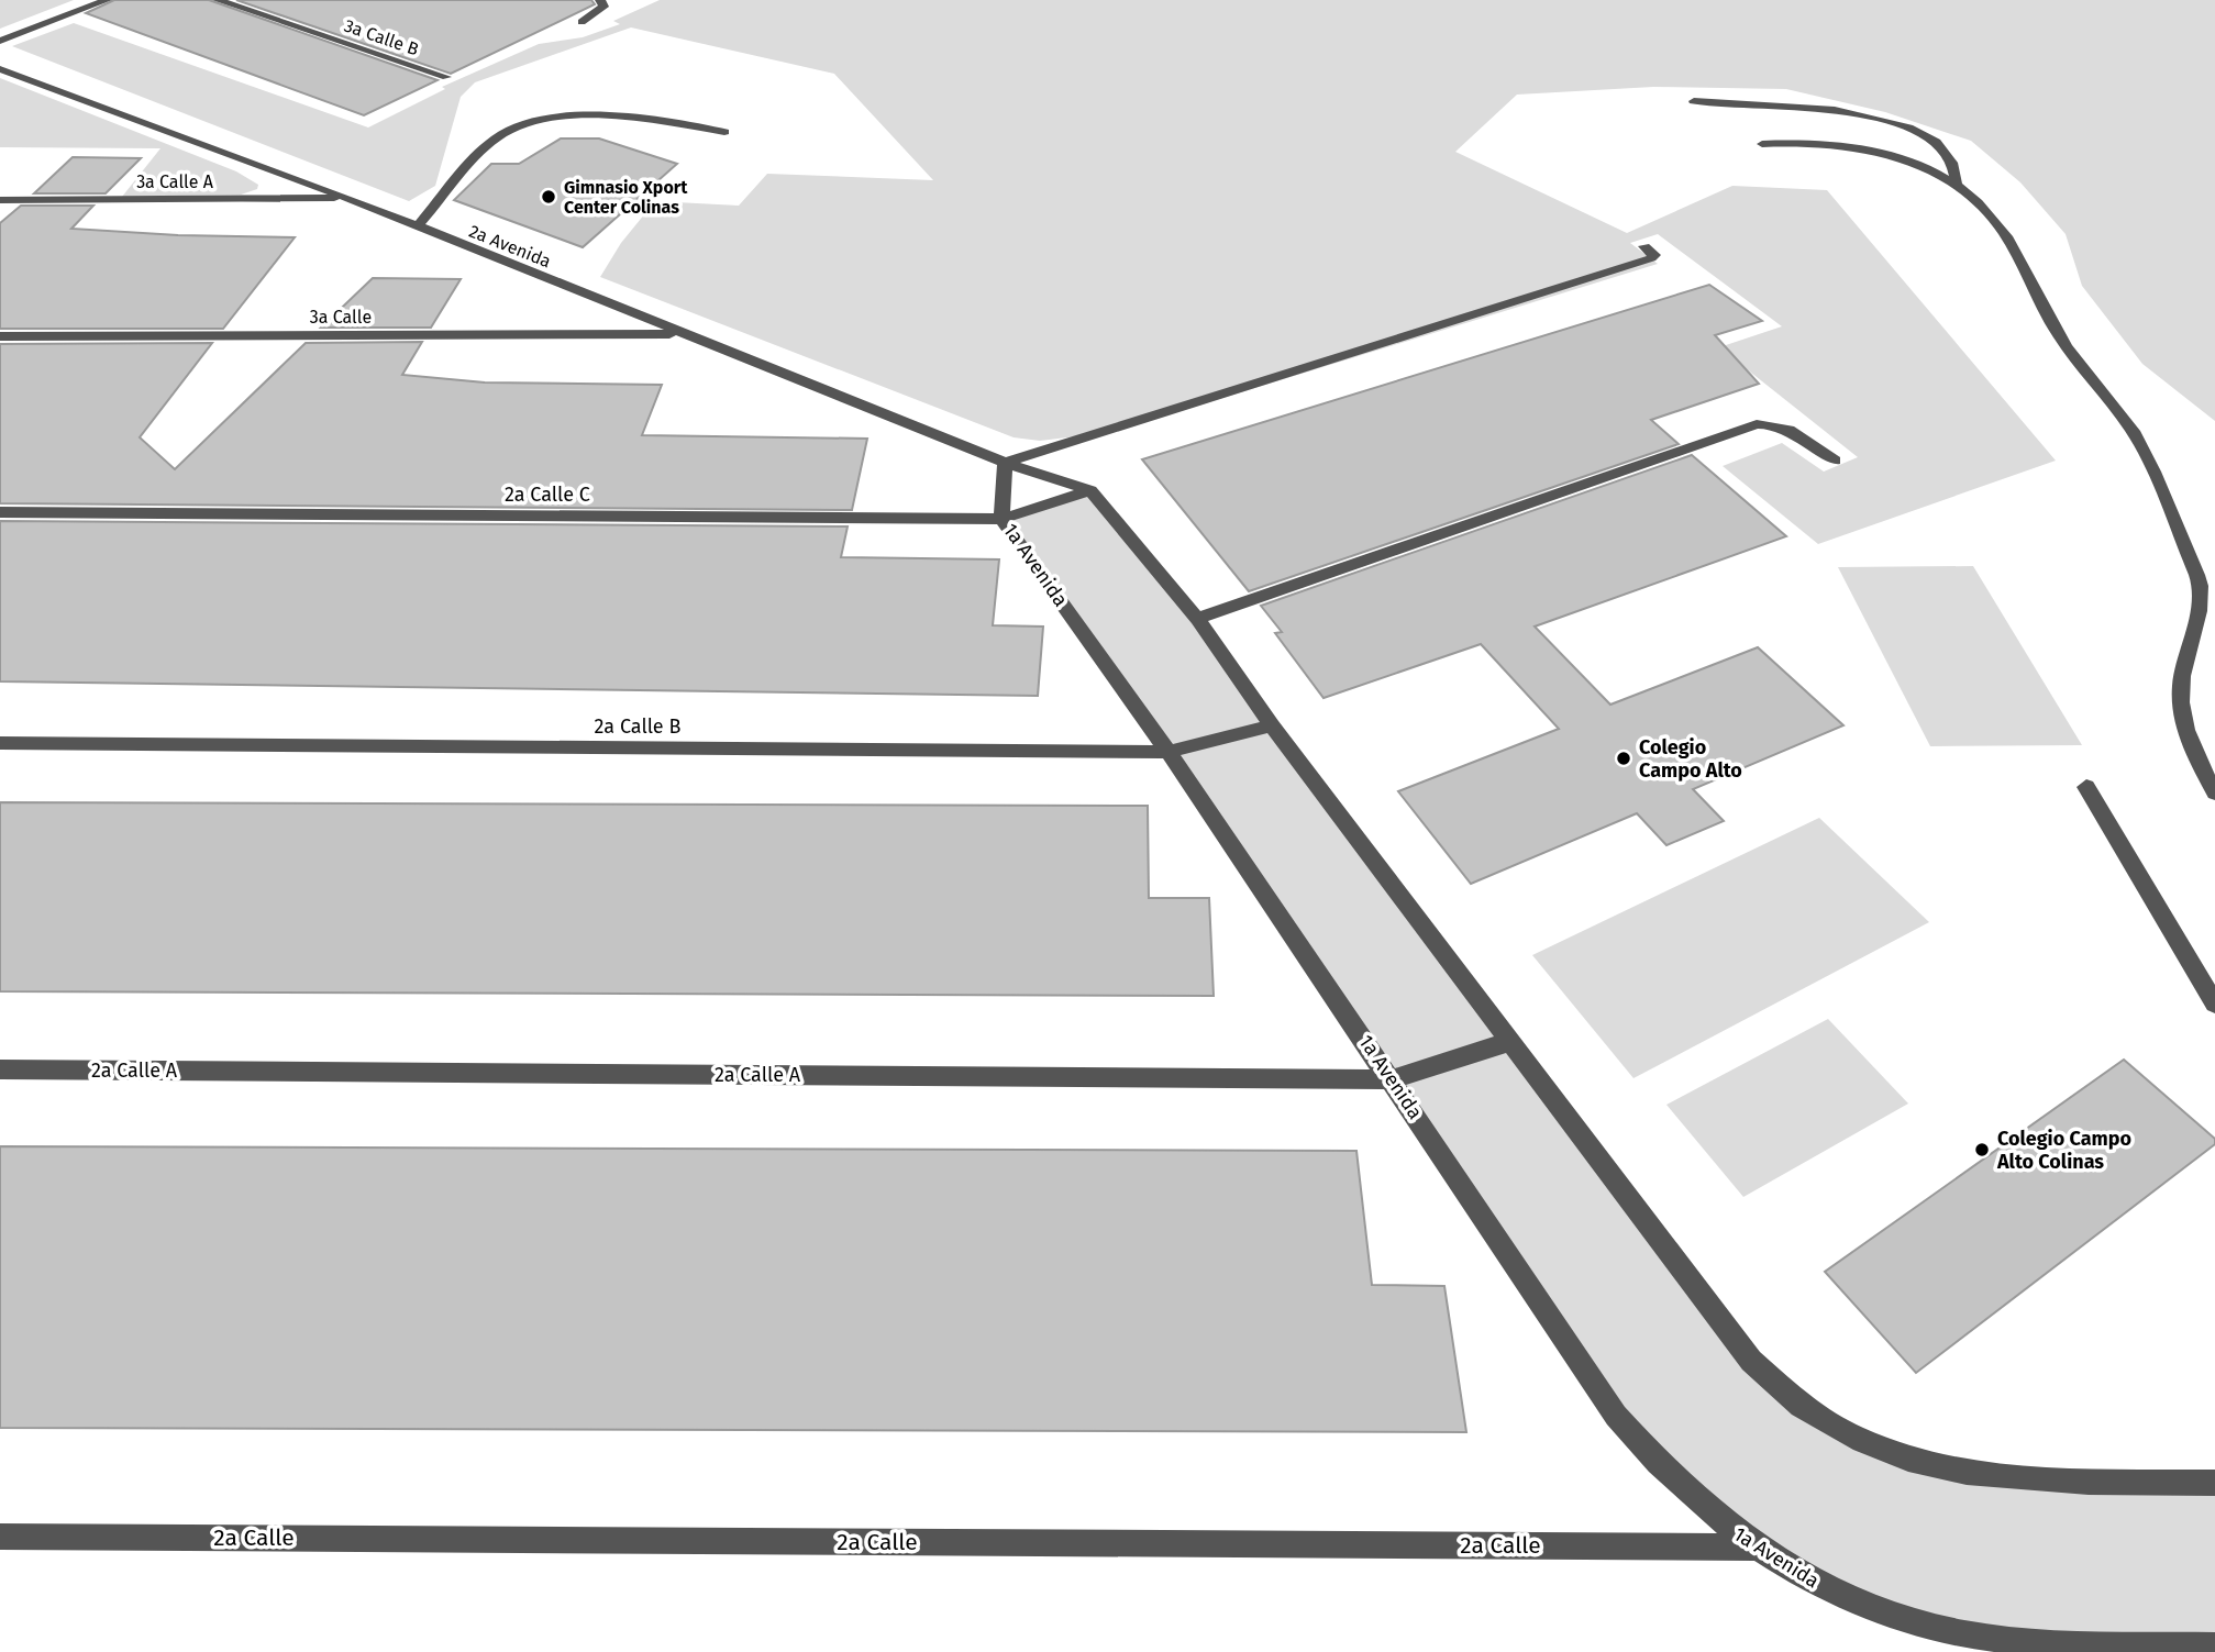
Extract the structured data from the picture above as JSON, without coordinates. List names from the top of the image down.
{
  "streets": {
    "street": [
      "3a Calle B",
      "3a Calle A",
      "2a Avenida",
      "3a Calle",
      "2a Calle C",
      "1a Avenida",
      "2a Calle B",
      "2a Calle A",
      "2a Calle"
    ]
  },
  "crossings": [
    ["3a Calle A", "2a Avenida"],
    ["2a Avenida", "3a Calle"],
    ["2a Avenida", "1a Avenida"],
    ["2a Calle C", "1a Avenida"],
    ["1a Avenida", "2a Calle B"],
    ["1a Avenida", "2a Calle A"],
    ["1a Avenida", "2a Calle"]
  ],
  "places": ["Gimnasio Xport Center Colinas", "Colegio Campo Alto", "Colegio Campo Alto Colinas"]
}
